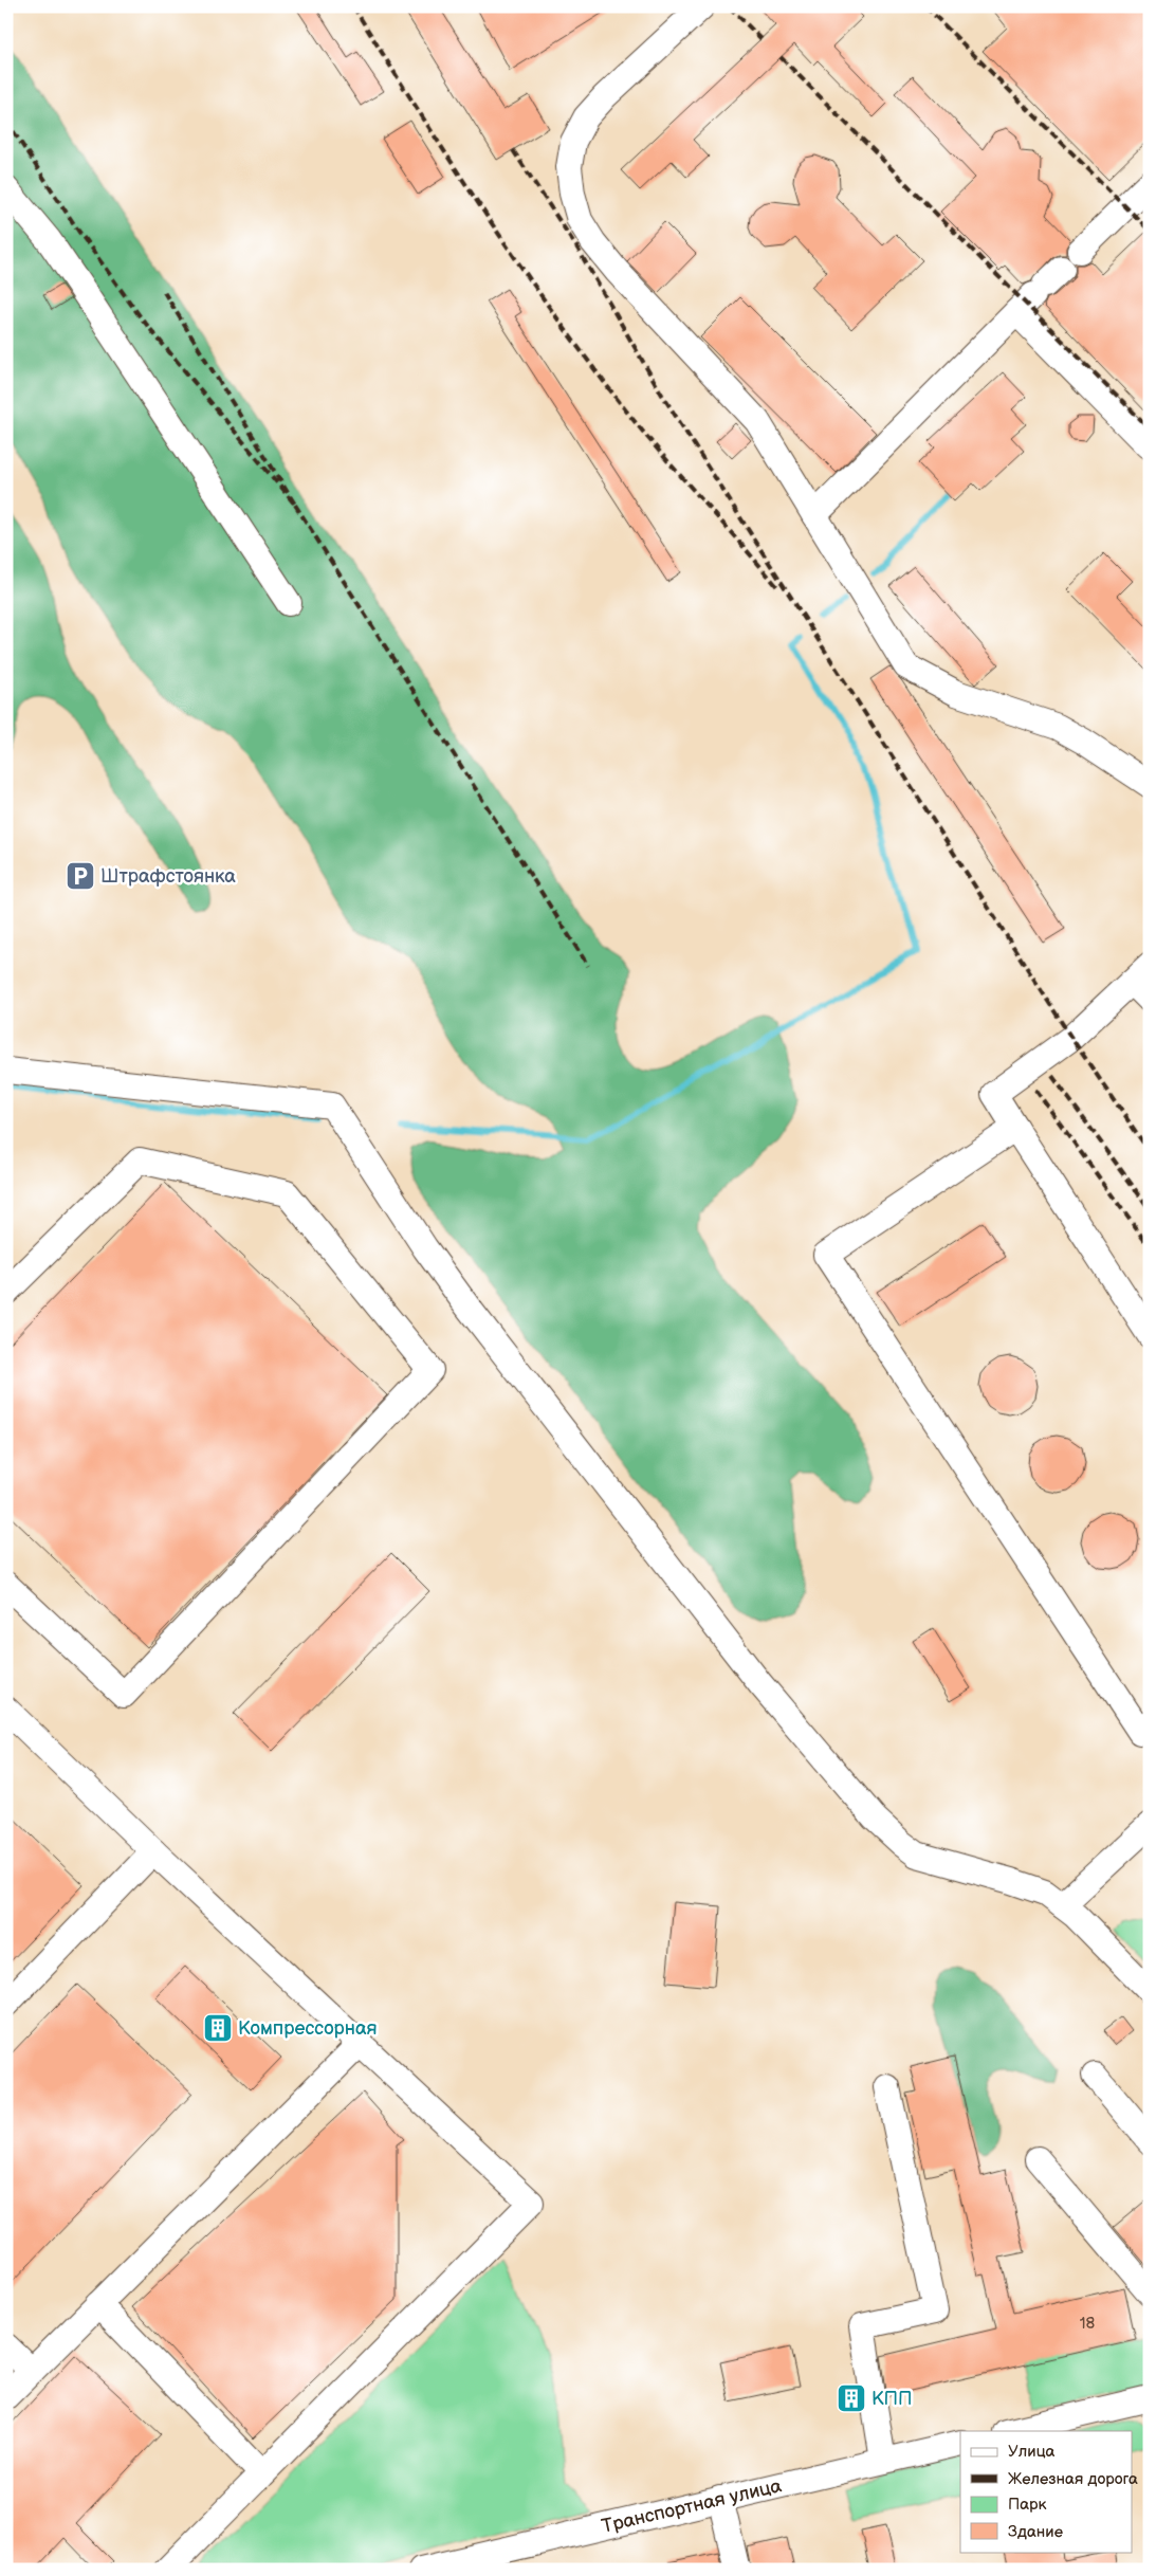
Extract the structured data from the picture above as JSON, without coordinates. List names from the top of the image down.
{
  "streets": {
    "street": ["Транспортная улица"]
  },
  "places": {
    "parking": ["Штрафстоянка"],
    "building": ["Компрессорная", "КПП"]
  },
  "house_numbers": ["18"],
  "legend": [
    "Улица",
    "Железная дорога",
    "Парк",
    "Здание"
  ]
}
